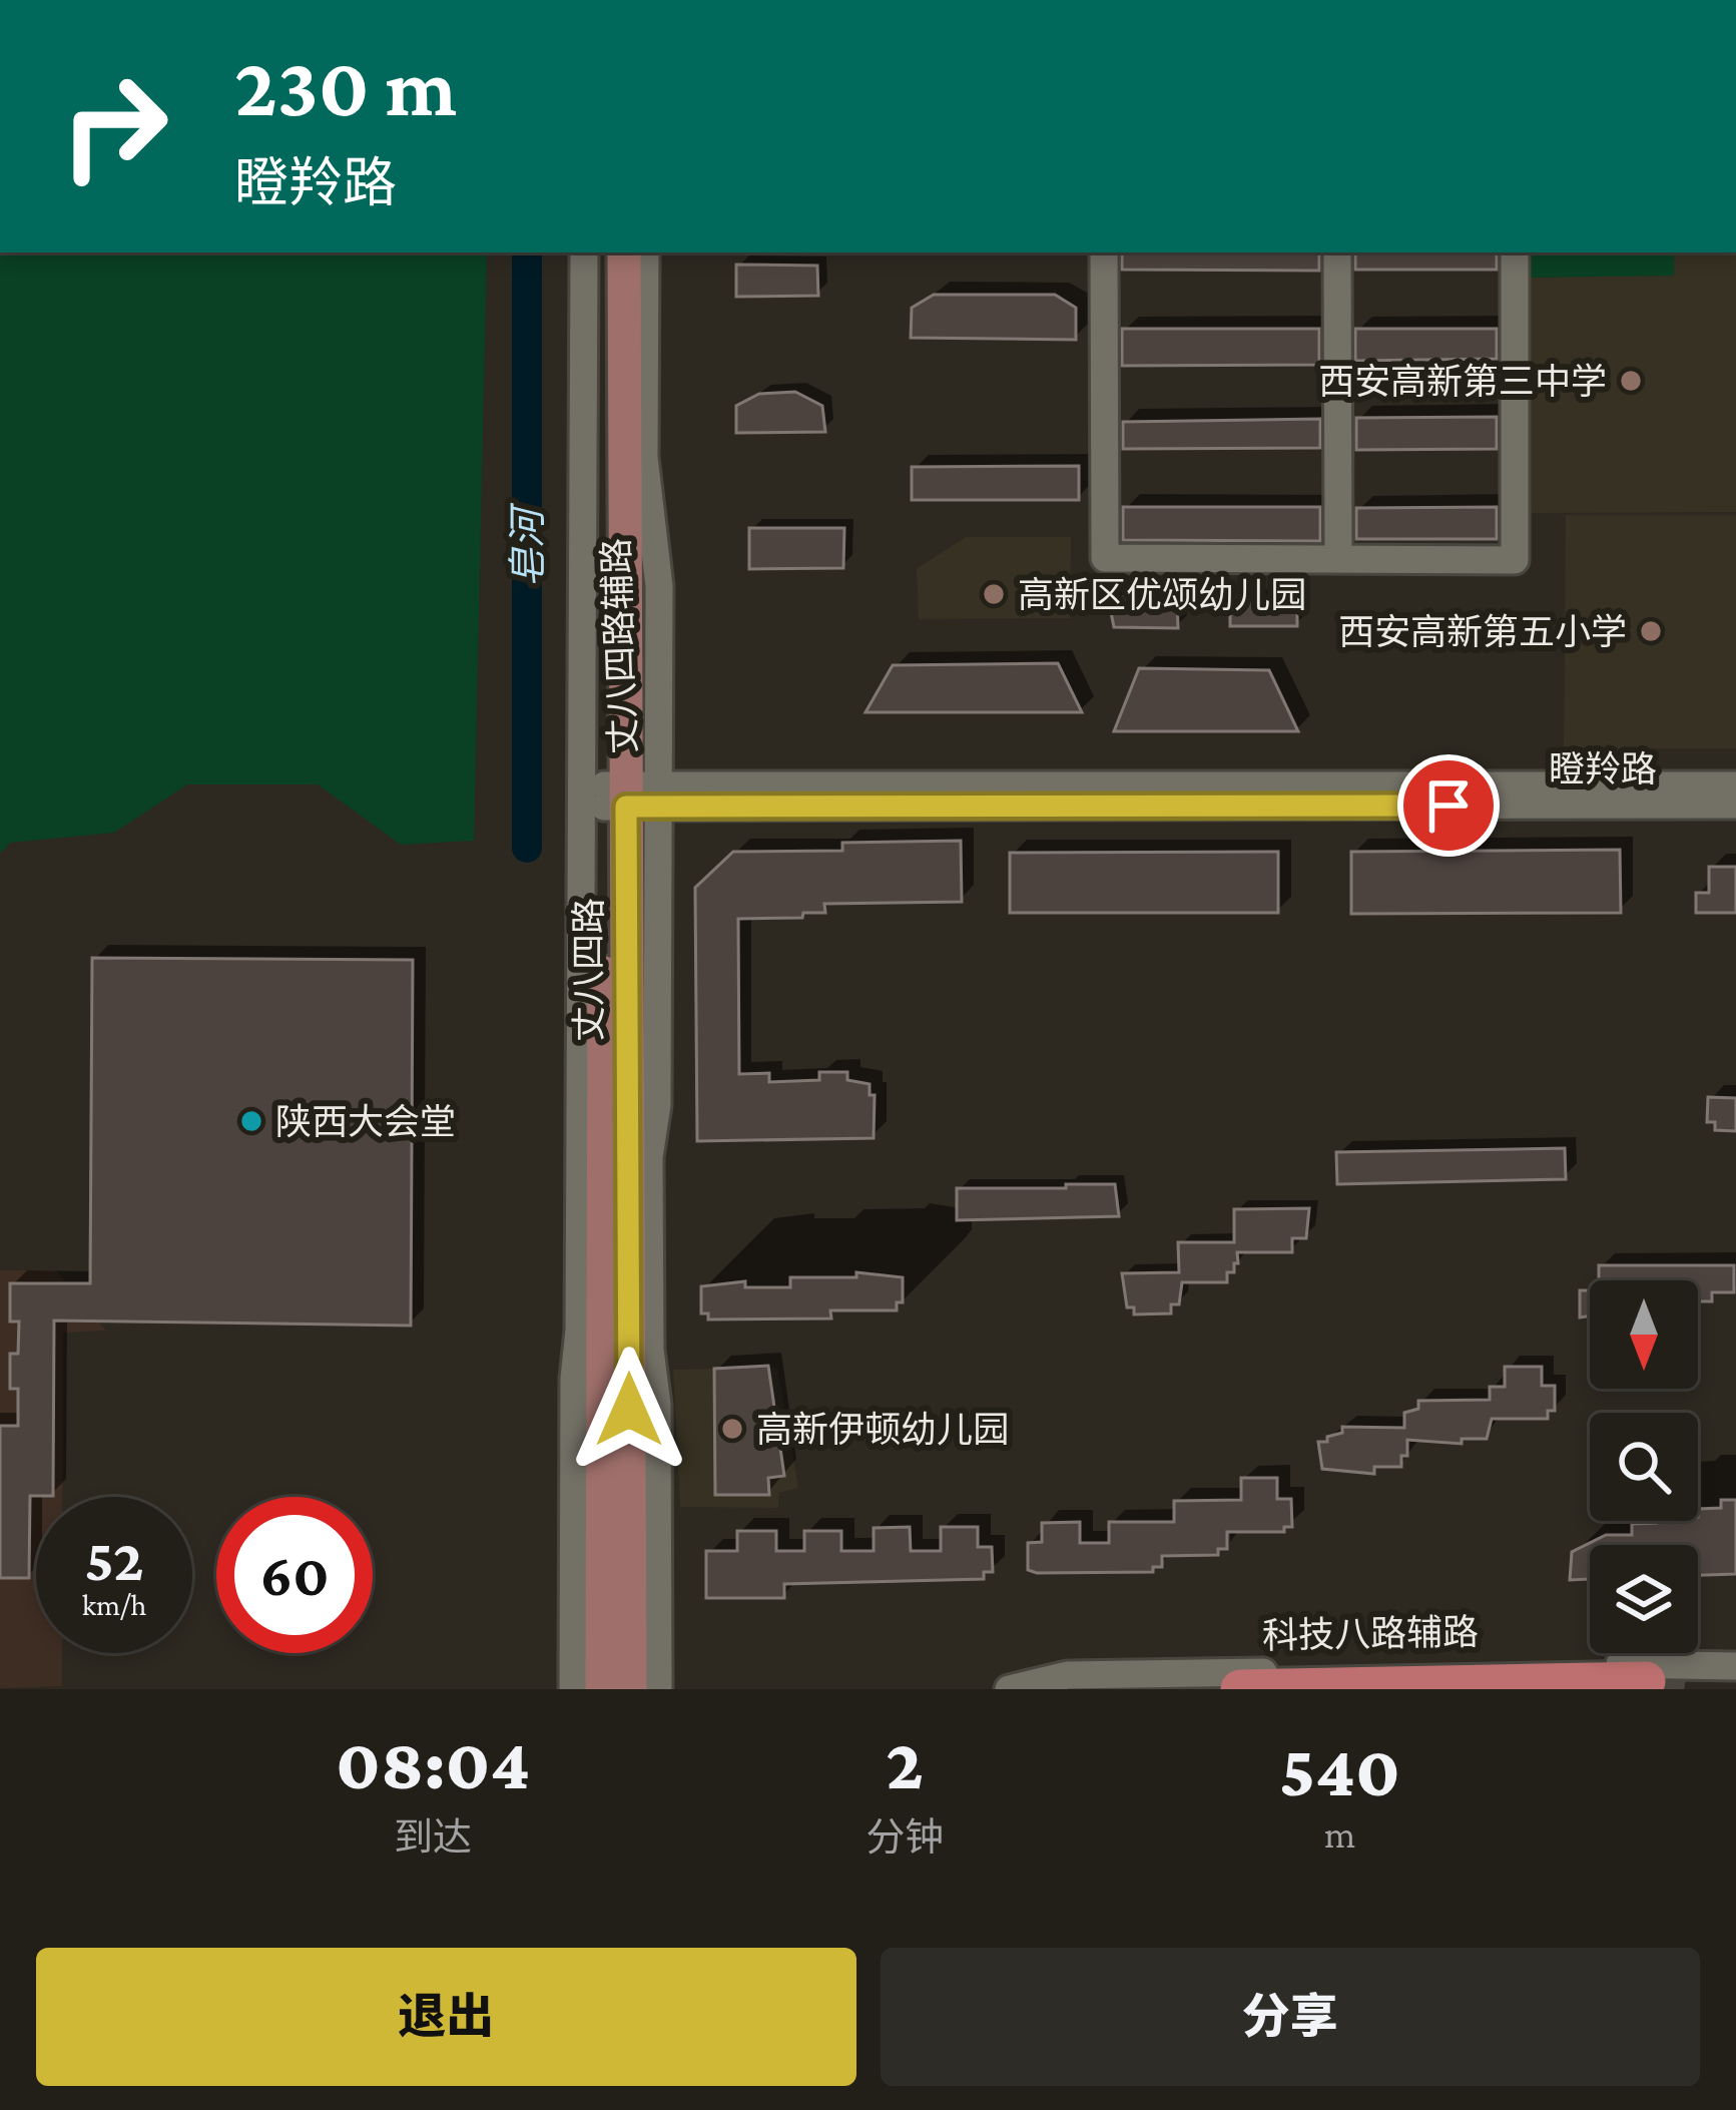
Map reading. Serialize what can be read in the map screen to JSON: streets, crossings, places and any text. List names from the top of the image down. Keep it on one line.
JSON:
{"streets":{"main road":["丈八四路"],"street":["丈八四路辅路","瞪羚路","科技八路辅路"]},"crossings":[["丈八四路辅路","瞪羚路"],["丈八四路辅路","丈八四路"],["瞪羚路","丈八四路"]],"water":["皂河"],"places":["西安高新第三中学","高新区优颂幼儿园","西安高新第五小学","陕西大会堂","高新伊顿幼儿园"],"north":"bottom","page":{"turn":["230 m","瞪羚路"],"speed":"52 km/h","limit":"60","eta":["08:04","到达","2","分钟","540","m"],"buttons":["退出","分享"]}}
